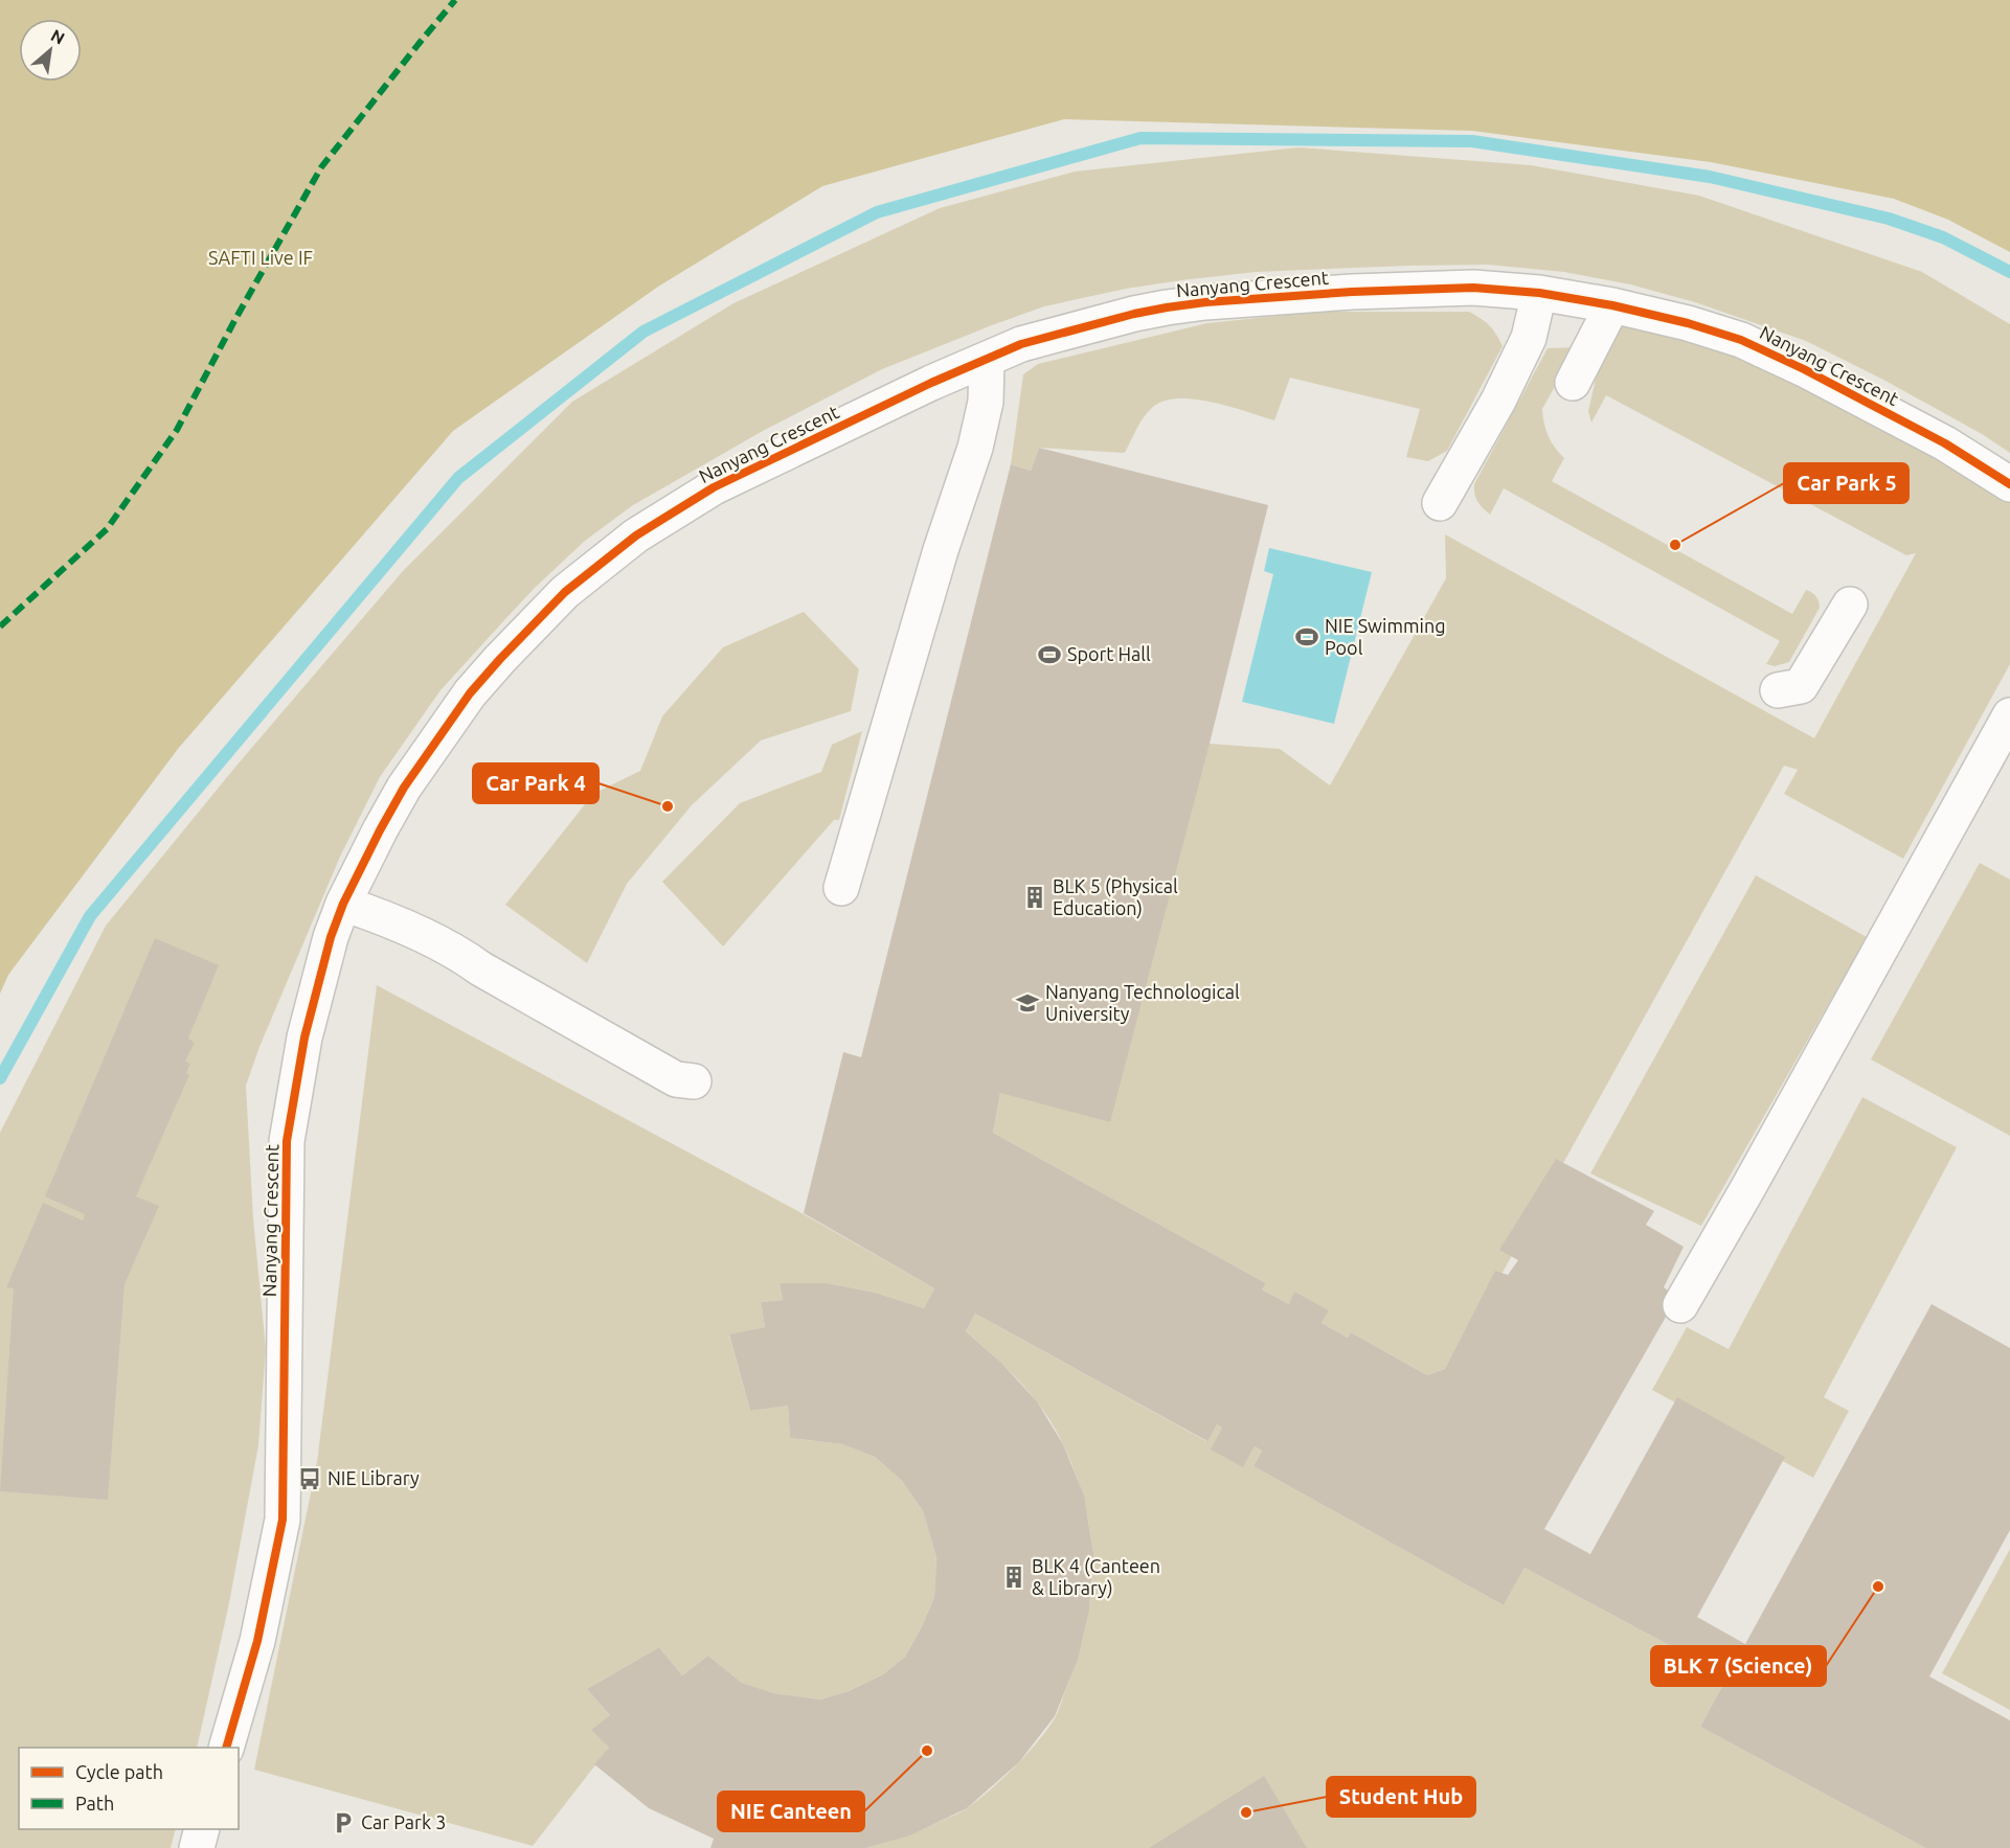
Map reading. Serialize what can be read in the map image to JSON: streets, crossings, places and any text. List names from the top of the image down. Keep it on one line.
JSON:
{"streets":{"street":["Nanyang Crescent"]},"parks":["SAFTI Live IF"],"places":{"other":["Car Park 5","Car Park 4","BLK 7 (Science)","NIE Canteen","Student Hub"],"sports":["NIE Swimming Pool","Sport Hall"],"building":["BLK 5 (Physical Education)","BLK 4 (Canteen & Library)"],"school or university":["Nanyang Technological University"],"bus stop":["NIE Library"],"parking":["Car Park 3"]},"legend":["Cycle path","Path"],"north":"top right"}
